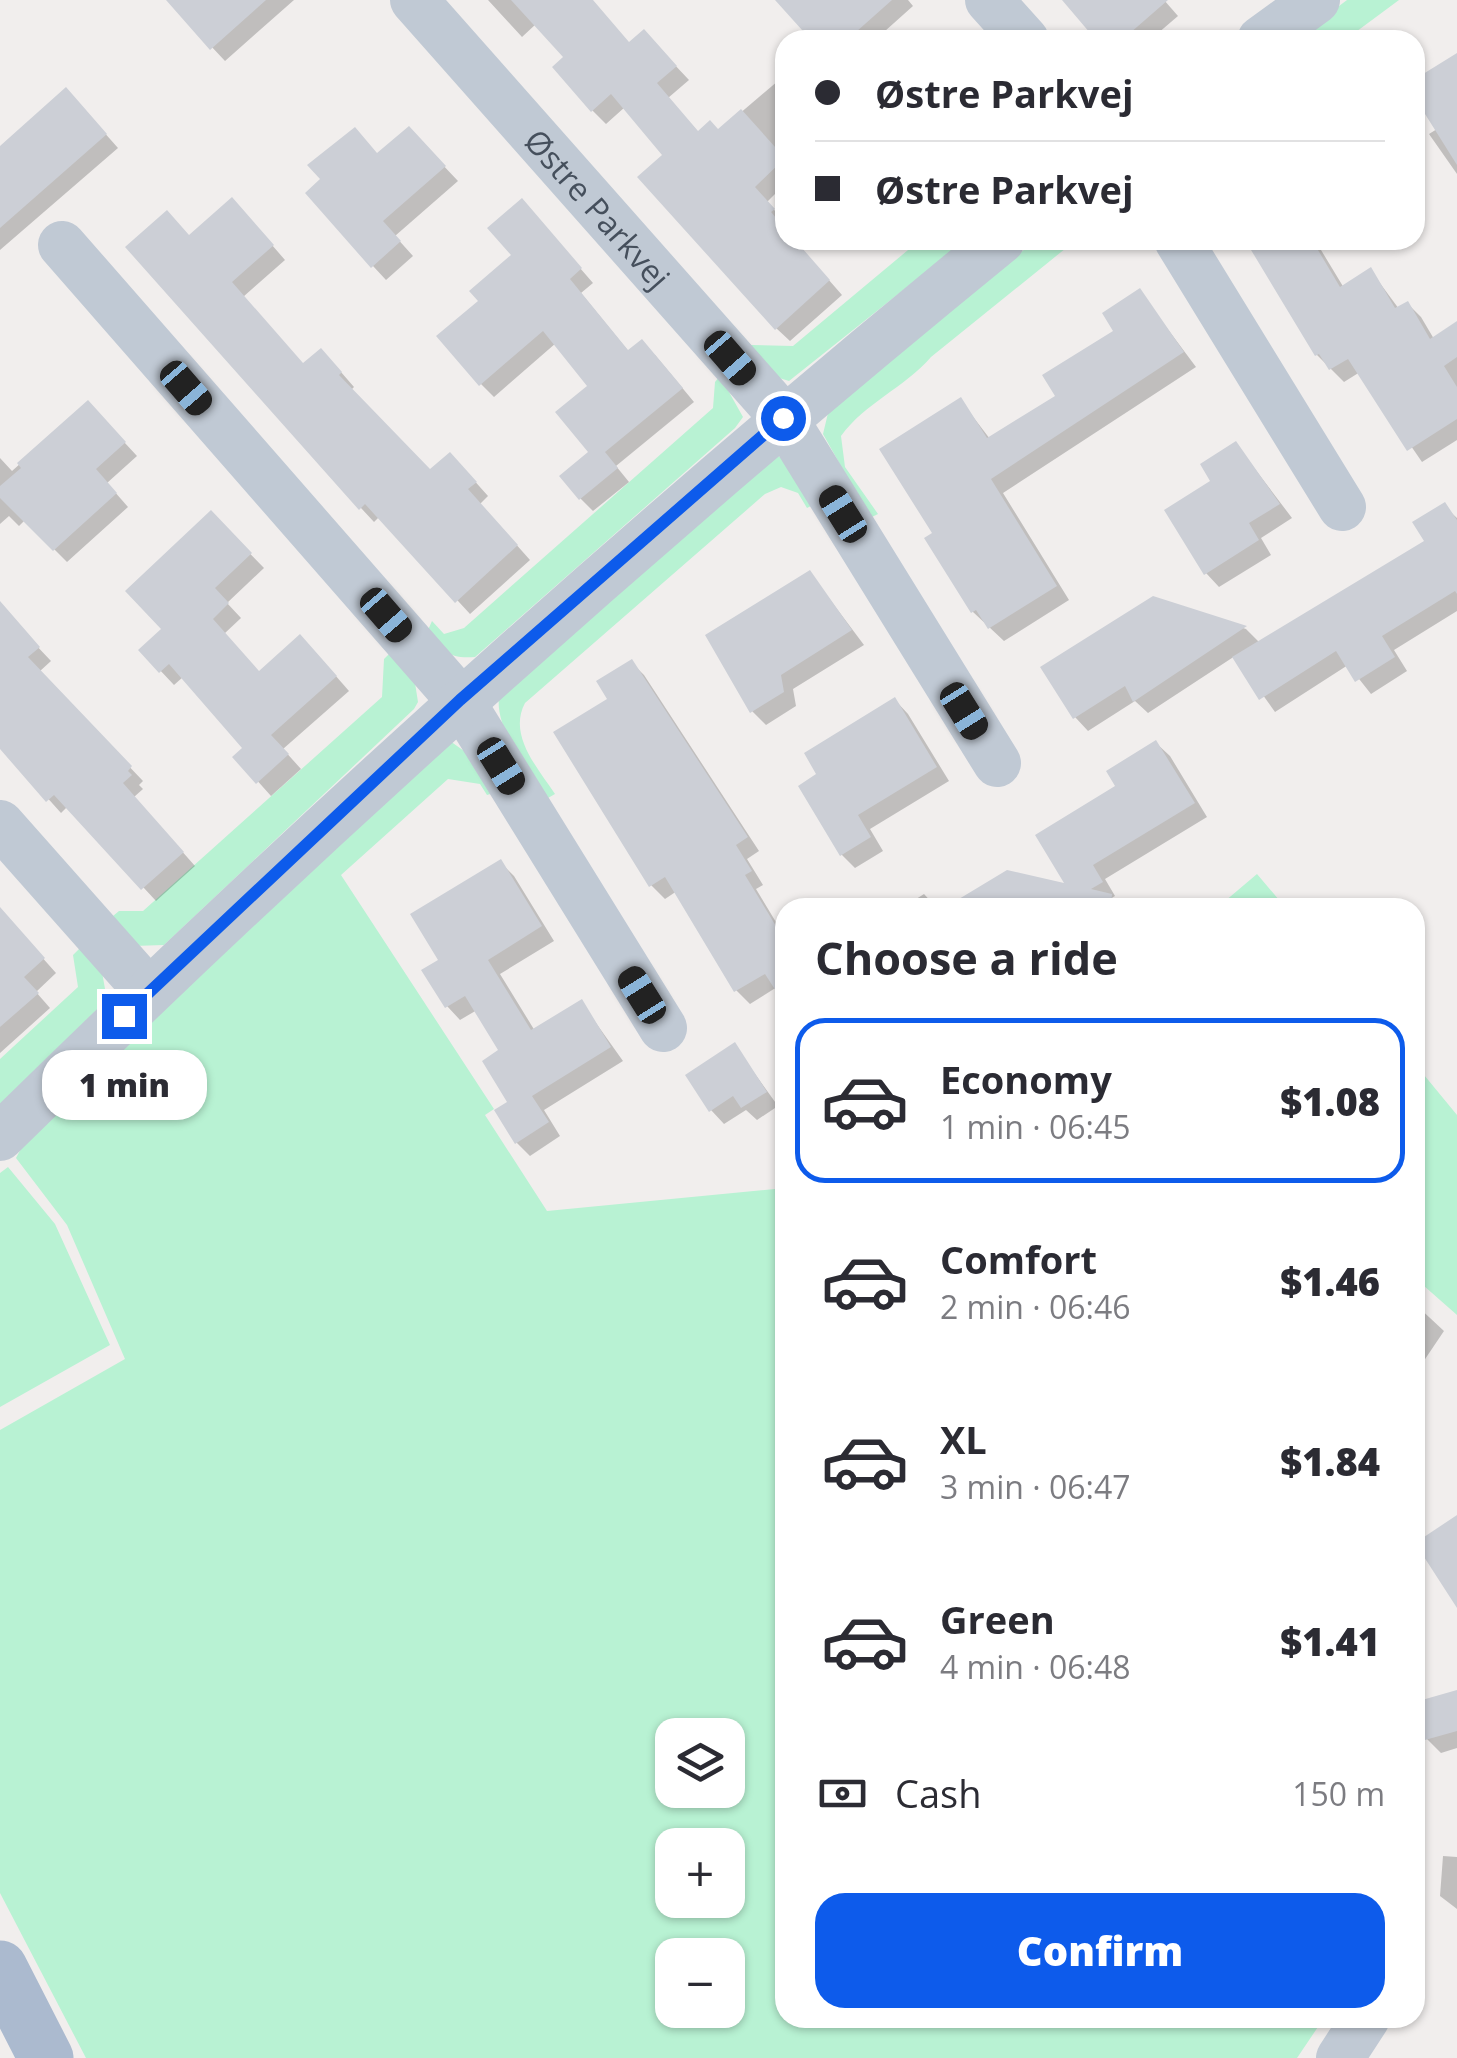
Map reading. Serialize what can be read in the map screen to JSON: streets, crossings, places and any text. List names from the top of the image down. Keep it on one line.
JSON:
{"streets":{"street":["Østre Parkvej"]},"page":{"banner":["Østre Parkvej","Østre Parkvej"],"heading":"Choose a ride","list":[{"name":"Economy","note":"1 min · 06:45","value":"$1.08"},{"name":"Comfort","note":"2 min · 06:46","value":"$1.46"},{"name":"XL","note":"3 min · 06:47","value":"$1.84"},{"name":"Green","note":"4 min · 06:48","value":"$1.41"}],"bubble":"1 min","map_buttons":["+","−"],"pay":["Cash","150 m"],"buttons":"Confirm"}}
